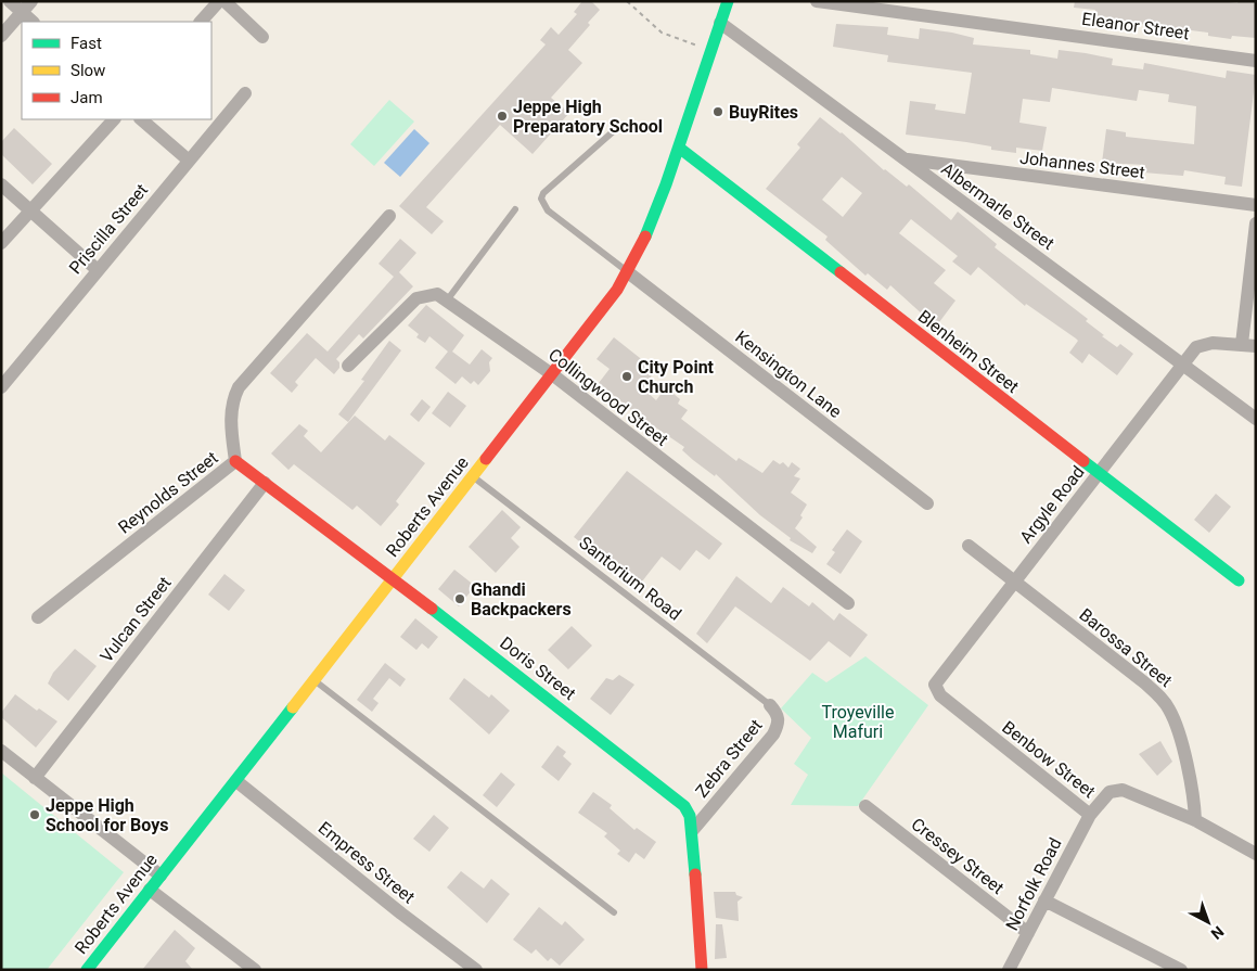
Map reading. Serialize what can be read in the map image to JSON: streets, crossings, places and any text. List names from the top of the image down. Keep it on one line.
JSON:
{"streets":{"street":["Eleanor Street","Johannes Street","Albermarle Street","Priscilla Street","Blenheim Street","Kensington Lane","Collingwood Street","Reynolds Street","Argyle Road","Roberts Avenue","Vulcan Street","Barossa Street","Doris Street","Zebra Street","Benbow Street","Cressey Street","Empress Street","Norfolk Road"],"lane":["Santorium Road"]},"crossings":[["Johannes Street","Albermarle Street"],["Albermarle Street","Argyle Road"],["Albermarle Street","Roberts Avenue"],["Blenheim Street","Argyle Road"],["Blenheim Street","Roberts Avenue"],["Kensington Lane","Roberts Avenue"],["Collingwood Street","Roberts Avenue"],["Reynolds Street","Doris Street"],["Argyle Road","Barossa Street"],["Argyle Road","Benbow Street"],["Roberts Avenue","Santorium Road"],["Roberts Avenue","Doris Street"],["Roberts Avenue","Empress Street"],["Santorium Road","Zebra Street"],["Vulcan Street","Doris Street"],["Barossa Street","Benbow Street"],["Doris Street","Zebra Street"],["Benbow Street","Norfolk Road"],["Cressey Street","Norfolk Road"]],"parks":["Troyeville Mafuri"],"places":["BuyRites","Jeppe High Preparatory School","City Point Church","Ghandi Backpackers","Jeppe High School for Boys"],"legend":["Fast","Slow","Jam"],"north":"bottom right"}
